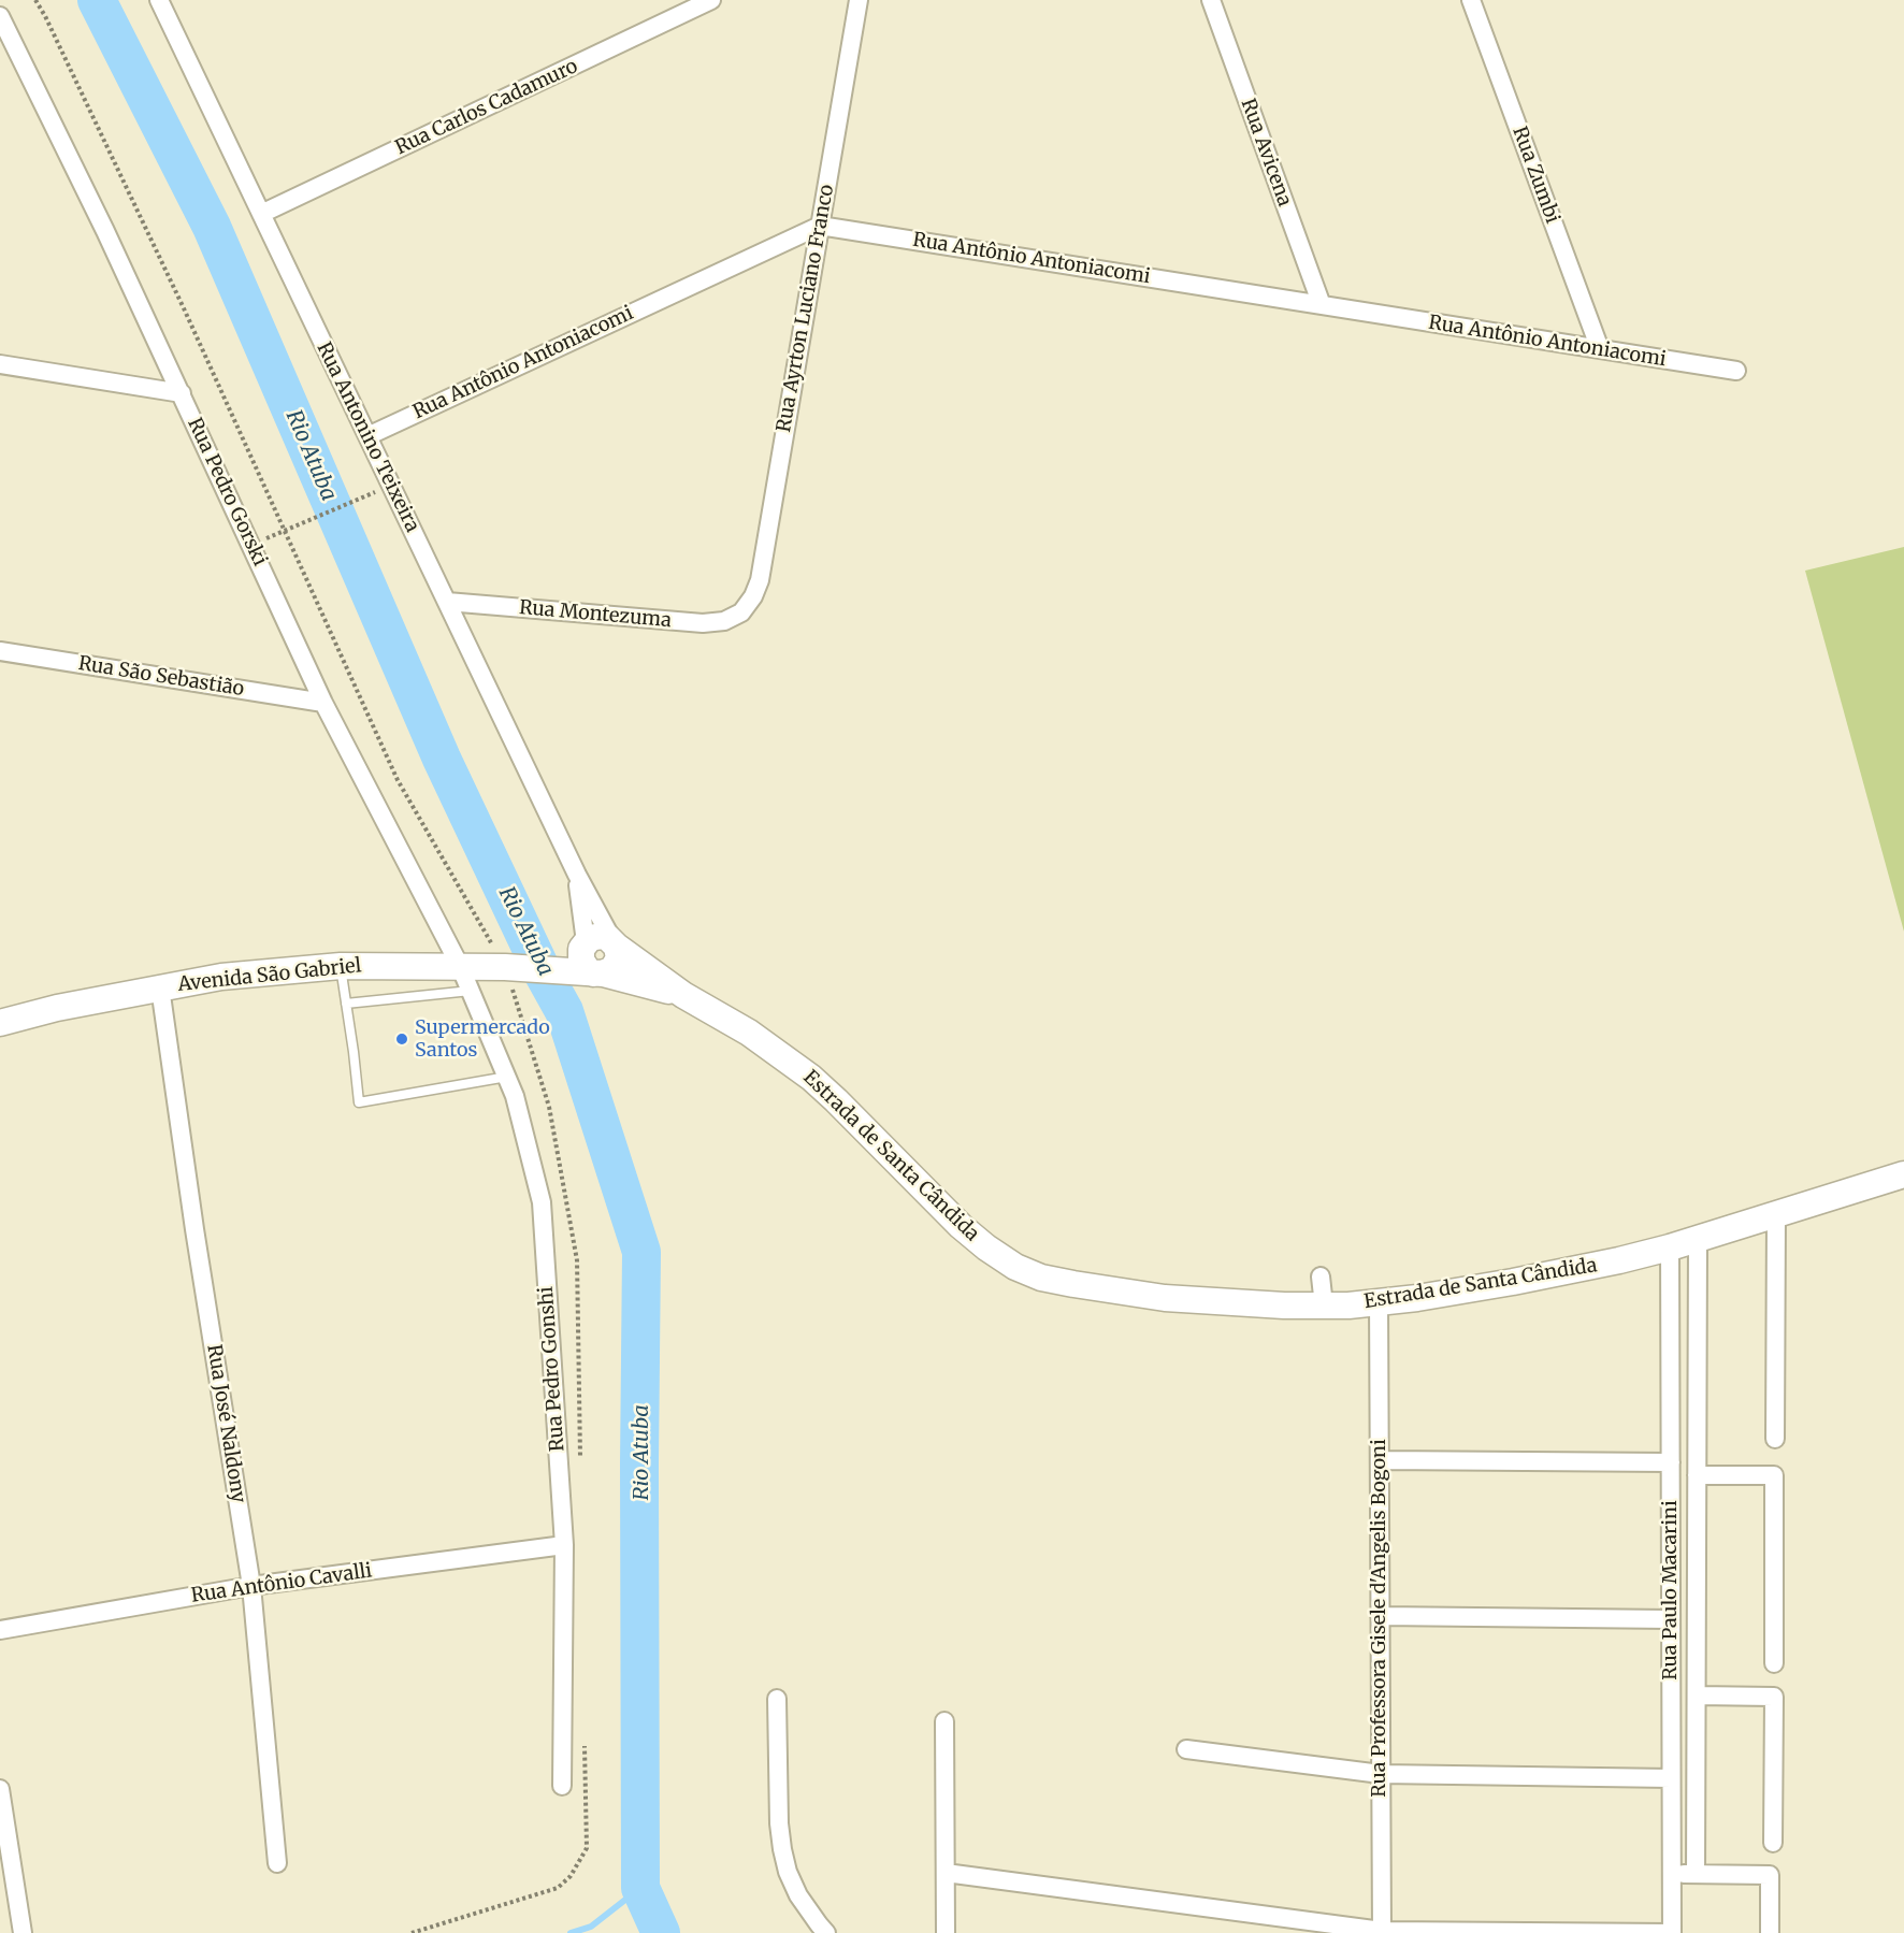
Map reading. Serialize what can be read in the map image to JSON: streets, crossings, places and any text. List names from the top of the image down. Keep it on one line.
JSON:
{"streets":{"main road":["Avenida São Gabriel","Estrada de Santa Cândida"],"street":["Rua Carlos Cadamuro","Rua Avicena","Rua Zumbi","Rua Antônio Antoniacomi","Rua Ayrton Luciano Franco","Rua Antonino Teixeira","Rua Pedro Gorski","Rua Montezuma","Rua São Sebastião","Rua Pedro Gonshi","Rua José Naldony","Rua Antônio Cavalli","Rua Paulo Macarini","Rua Professora Gisele d'Angelis Bogoni"]},"crossings":[["Rua Carlos Cadamuro","Rua Antonino Teixeira"],["Rua Avicena","Rua Antônio Antoniacomi"],["Rua Zumbi","Rua Antônio Antoniacomi"],["Rua Antônio Antoniacomi","Rua Ayrton Luciano Franco"],["Rua Antônio Antoniacomi","Rua Antonino Teixeira"],["Rua Ayrton Luciano Franco","Rua Montezuma"],["Rua Antonino Teixeira","Rua Montezuma"],["Rua Antonino Teixeira","Estrada de Santa Cândida"],["Rua Pedro Gorski","Rua São Sebastião"],["Rua Pedro Gorski","Avenida São Gabriel"],["Rua Pedro Gorski","Rua Pedro Gonshi"],["Avenida São Gabriel","Estrada de Santa Cândida"],["Avenida São Gabriel","Rua Pedro Gonshi"],["Avenida São Gabriel","Rua José Naldony"],["Estrada de Santa Cândida","Rua Paulo Macarini"],["Estrada de Santa Cândida","Rua Professora Gisele d'Angelis Bogoni"],["Rua Pedro Gonshi","Rua Antônio Cavalli"],["Rua José Naldony","Rua Antônio Cavalli"]],"water":["Rio Atuba"],"places":["Supermercado Santos"]}
